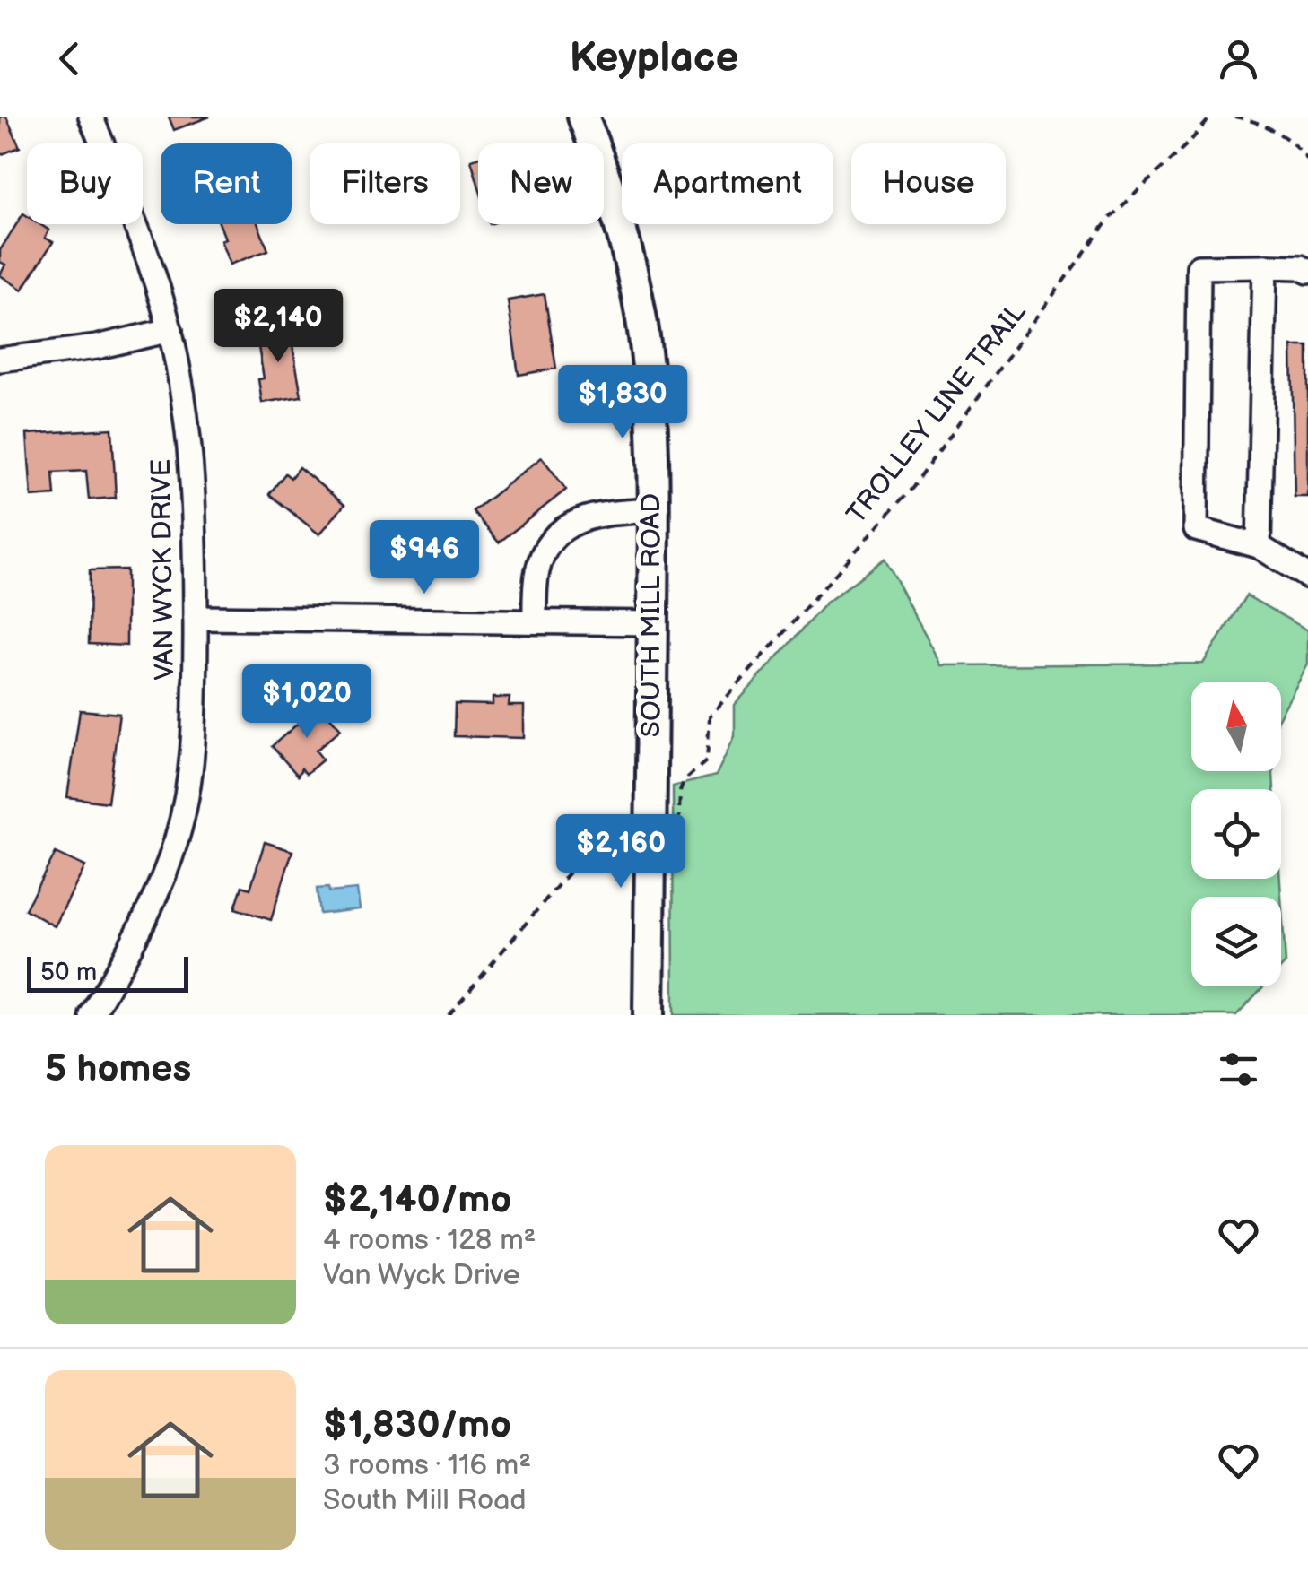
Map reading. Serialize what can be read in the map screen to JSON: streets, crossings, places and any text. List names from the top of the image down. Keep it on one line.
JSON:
{"streets":{"main road":["SOUTH MILL ROAD"],"street":["VAN WYCK DRIVE"],"path":["TROLLEY LINE TRAIL"]},"scale_bar":"50 m","north":"top","page":{"header":"Keyplace","chip":["Buy","Rent","Filters","New","Apartment","House"],"price":["$2,140","$1,830","$946","$1,020","$2,160"],"scale":"50 m","heading":"5 homes","list":[{"name":"$2,140/mo","note":"4 rooms · 128 m² · Van Wyck Drive"},{"name":"$1,830/mo","note":"3 rooms · 116 m² · South Mill Road"}]}}
